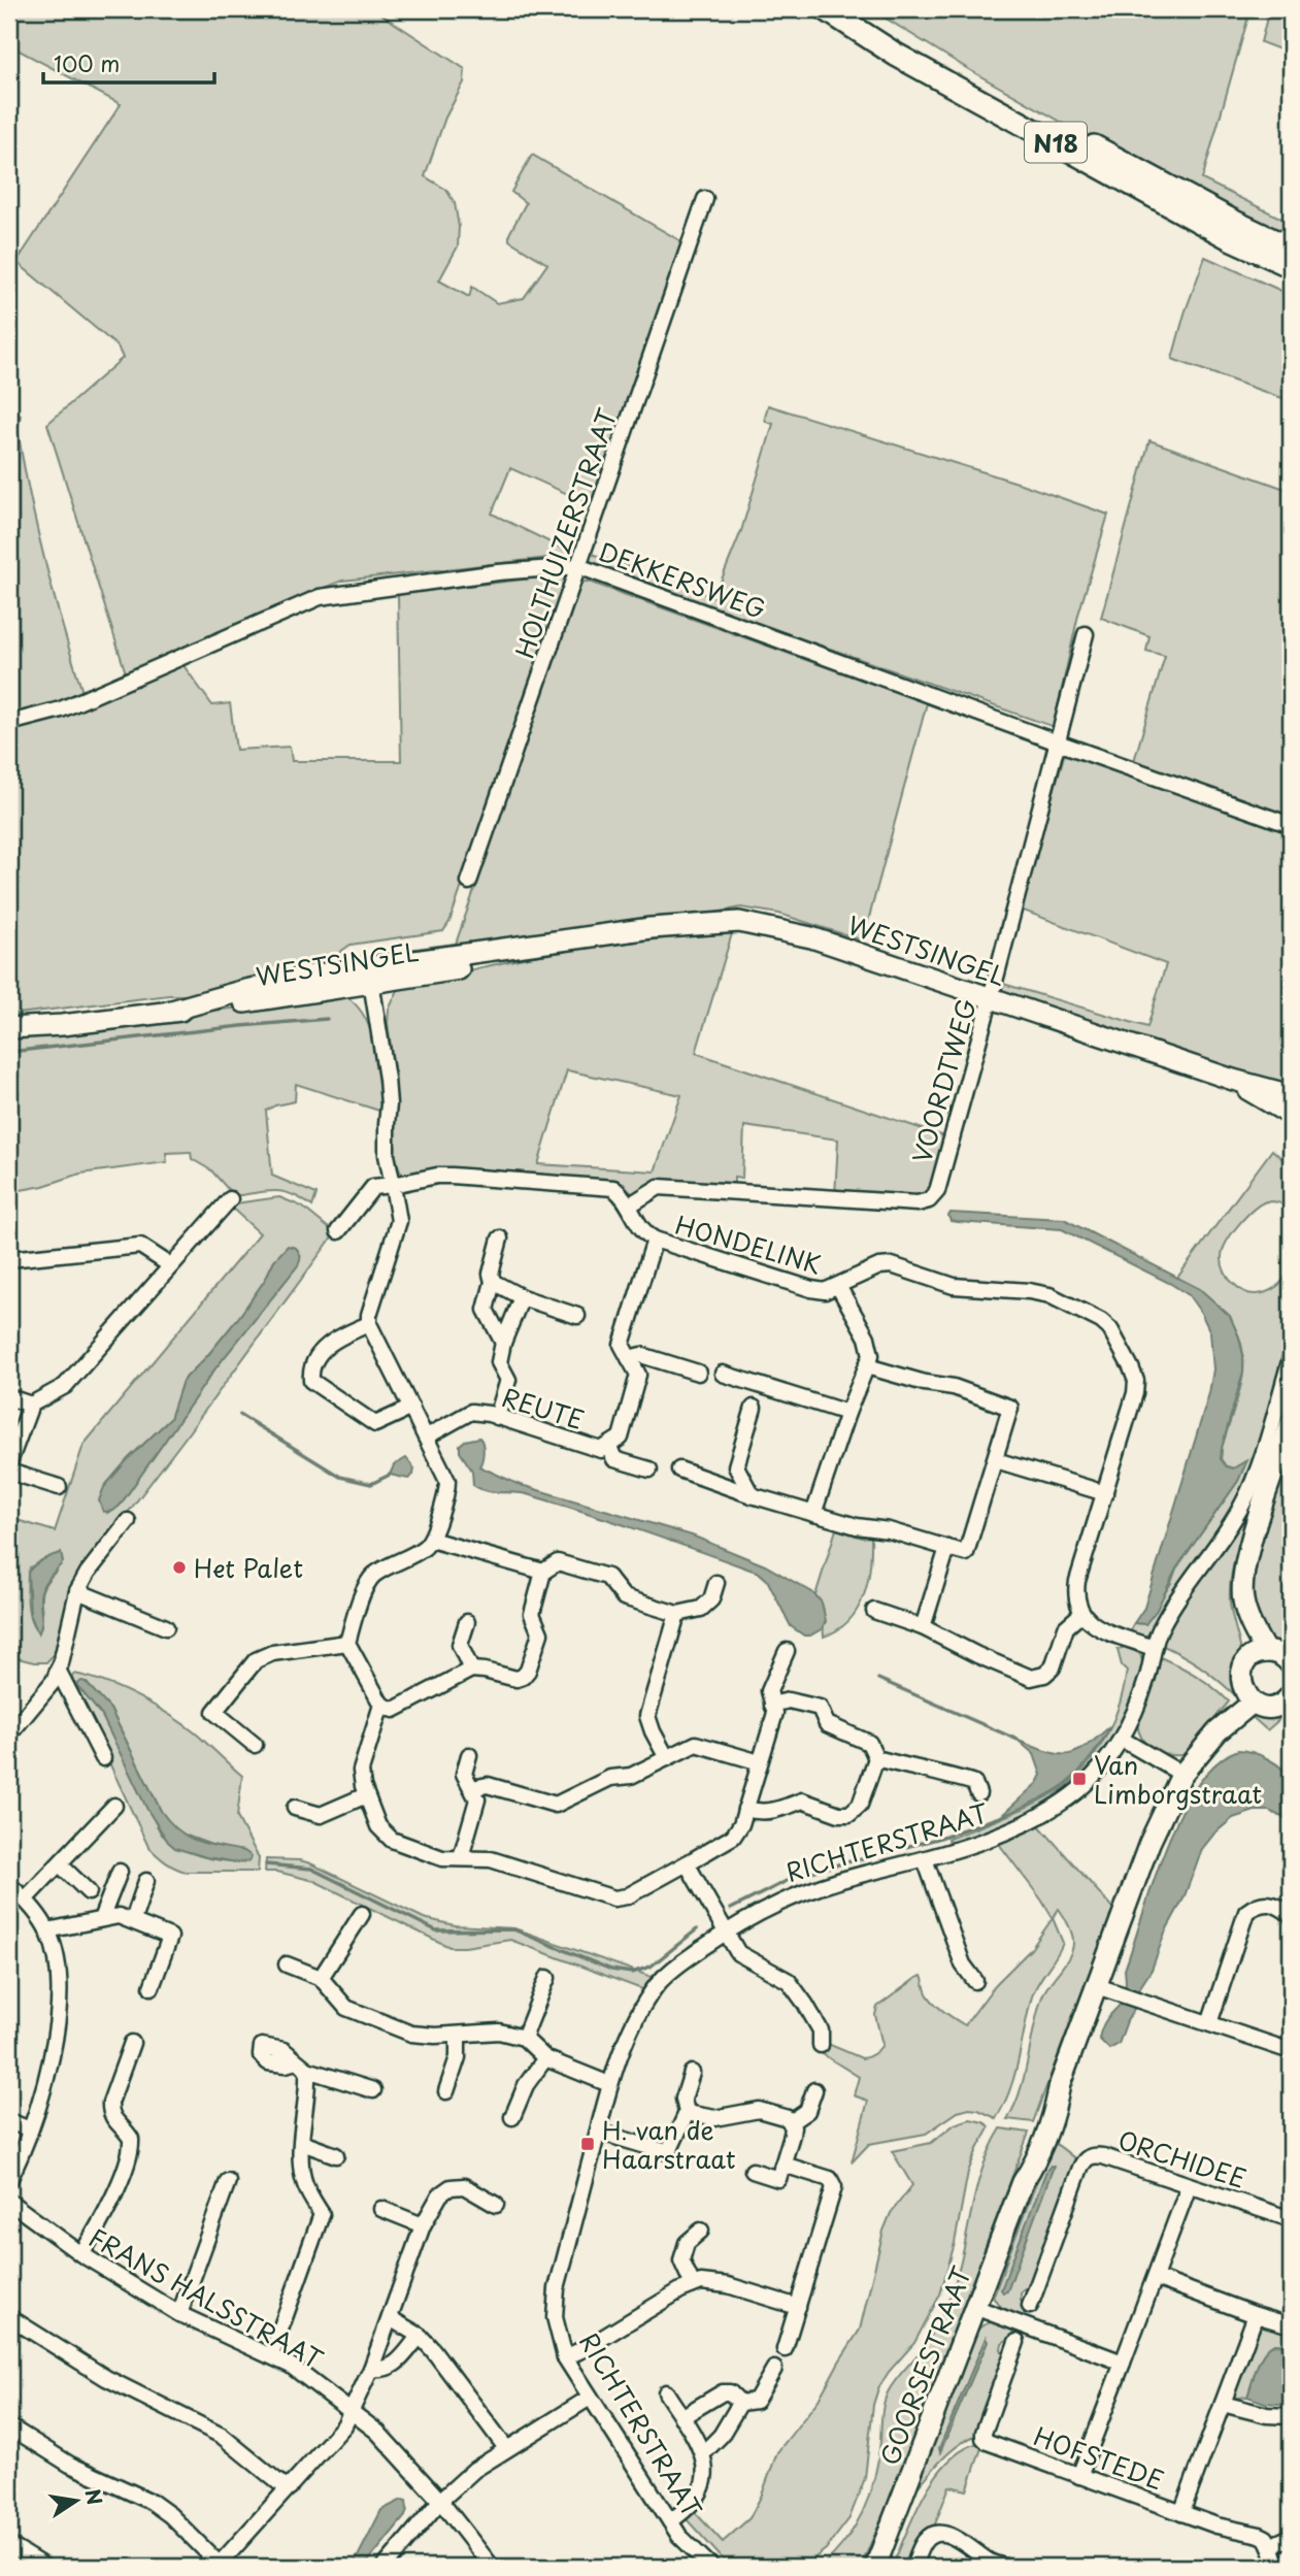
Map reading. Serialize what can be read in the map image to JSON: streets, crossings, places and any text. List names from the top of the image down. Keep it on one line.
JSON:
{"streets":{"highway":["N18"],"main road":["WESTSINGEL","GOORSESTRAAT"],"street":["HOLTHUIZERSTRAAT","DEKKERSWEG","VOORDTWEG","HONDELINK","REUTE","RICHTERSTRAAT","ORCHIDEE","FRANS HALSSTRAAT","HOFSTEDE"]},"crossings":[["HOLTHUIZERSTRAAT","DEKKERSWEG"],["DEKKERSWEG","VOORDTWEG"],["WESTSINGEL","VOORDTWEG"],["VOORDTWEG","HONDELINK"],["HONDELINK","REUTE"]],"places":{"other":["Het Palet"],"transit":["Van Limborgstraat","H. van de Haarstraat"]},"scale_bar":"100 m","north":"right"}
